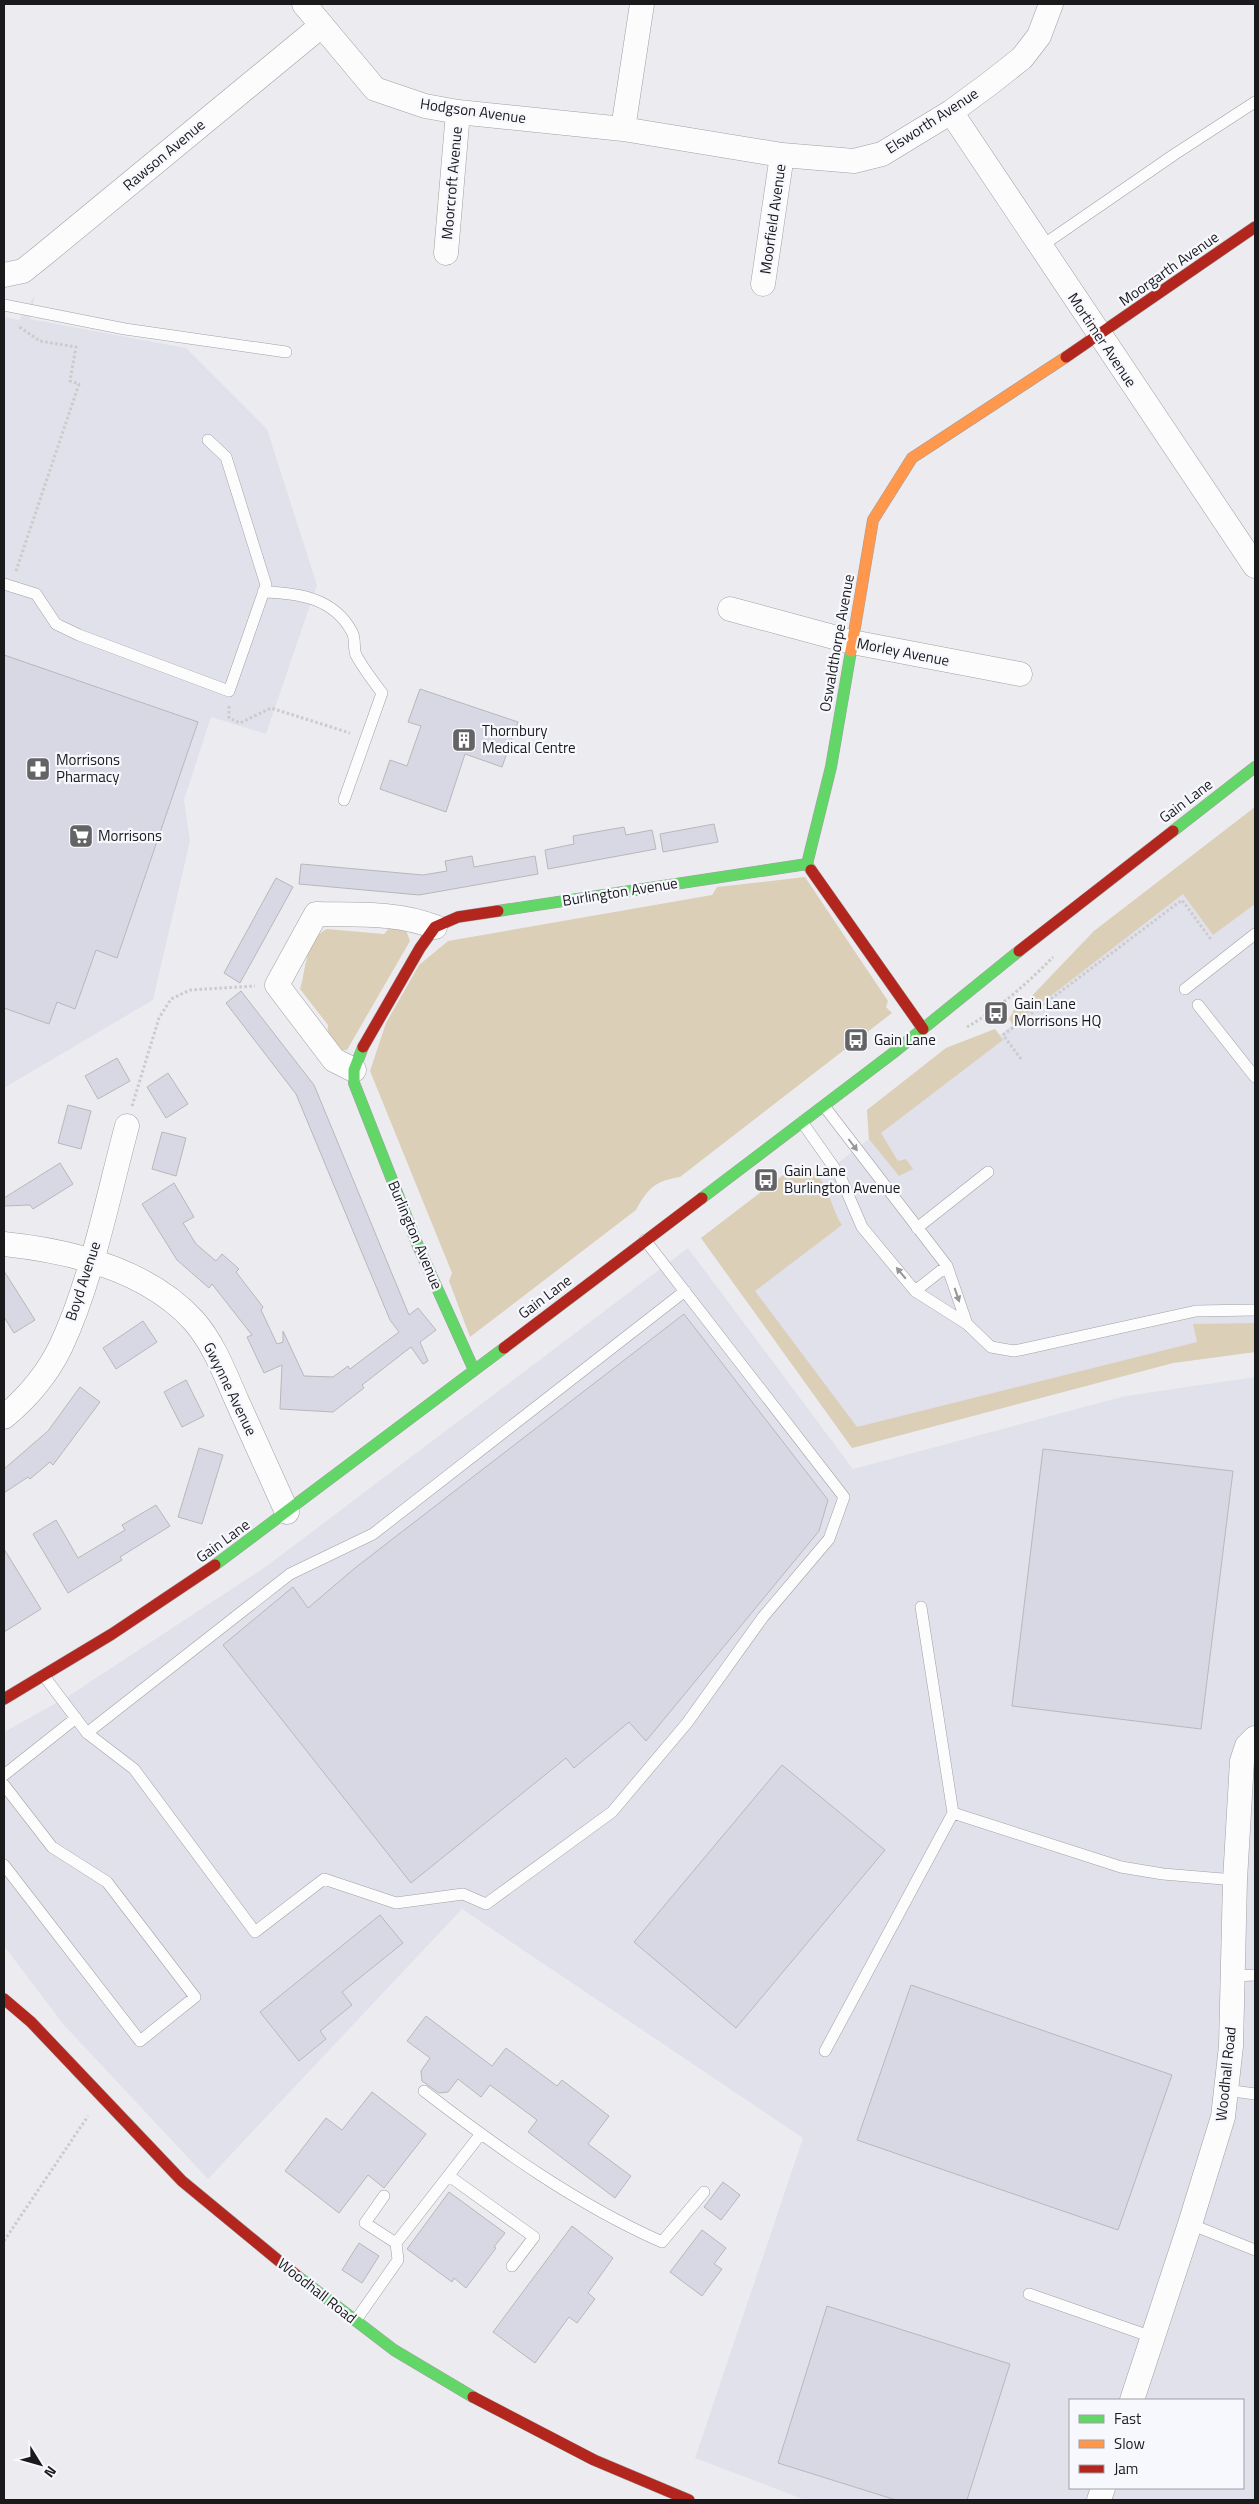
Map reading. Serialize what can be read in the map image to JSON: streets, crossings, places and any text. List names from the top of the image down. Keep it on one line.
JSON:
{"streets":{"street":["Hodgson Avenue","Elsworth Avenue","Rawson Avenue","Moorcroft Avenue","Moorfield Avenue","Moorgarth Avenue","Mortimer Avenue","Oswaldthorpe Avenue","Morley Avenue","Gain Lane","Burlington Avenue","Boyd Avenue","Gwynne Avenue","Woodhall Road"]},"crossings":[["Hodgson Avenue","Elsworth Avenue"],["Hodgson Avenue","Rawson Avenue"],["Hodgson Avenue","Moorcroft Avenue"],["Elsworth Avenue","Moorfield Avenue"],["Elsworth Avenue","Mortimer Avenue"],["Moorgarth Avenue","Mortimer Avenue"],["Moorgarth Avenue","Oswaldthorpe Avenue"],["Mortimer Avenue","Oswaldthorpe Avenue"],["Oswaldthorpe Avenue","Morley Avenue"],["Oswaldthorpe Avenue","Burlington Avenue"],["Gain Lane","Burlington Avenue"],["Gain Lane","Gwynne Avenue"],["Boyd Avenue","Gwynne Avenue"]],"places":{"building":["Thornbury Medical Centre"],"pharmacy":["Morrisons Pharmacy"],"supermarket":["Morrisons"],"bus stop":["Gain Lane Morrisons HQ","Gain Lane","Gain Lane Burlington Avenue"]},"legend":["Fast","Slow","Jam"],"north":"bottom right"}
